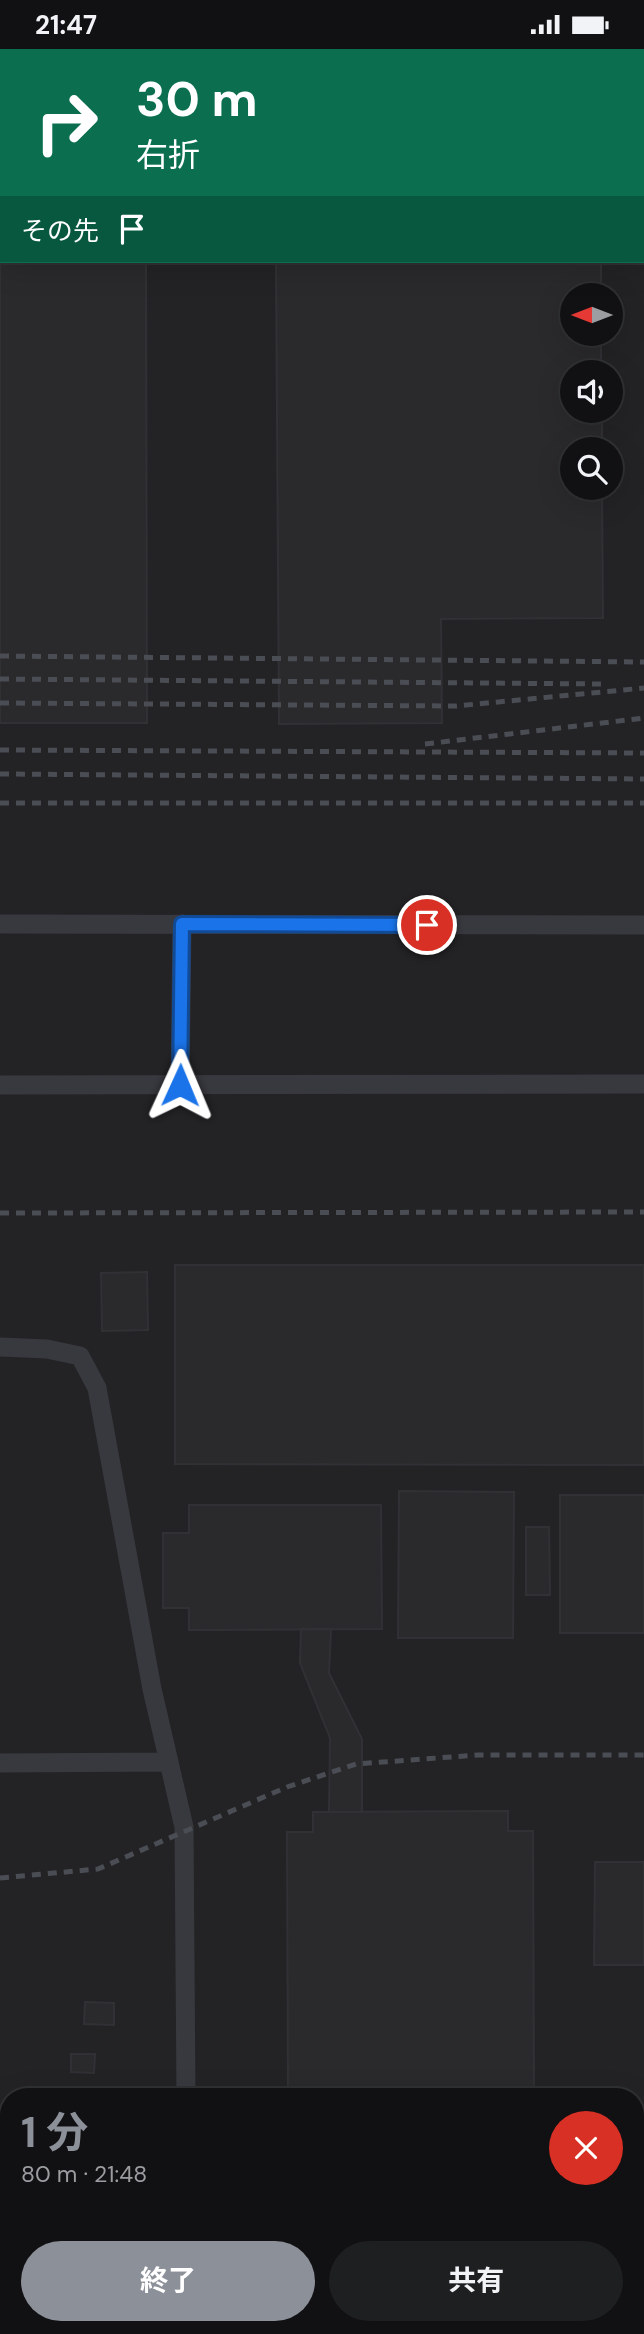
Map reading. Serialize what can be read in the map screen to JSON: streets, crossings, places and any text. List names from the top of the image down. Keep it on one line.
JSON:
{"north":"left","page":{"status":"21:47","turn":["30 m","右折"],"then":"その先","heading":["1 分","80 m · 21:48"],"buttons":["終了","共有"]}}
